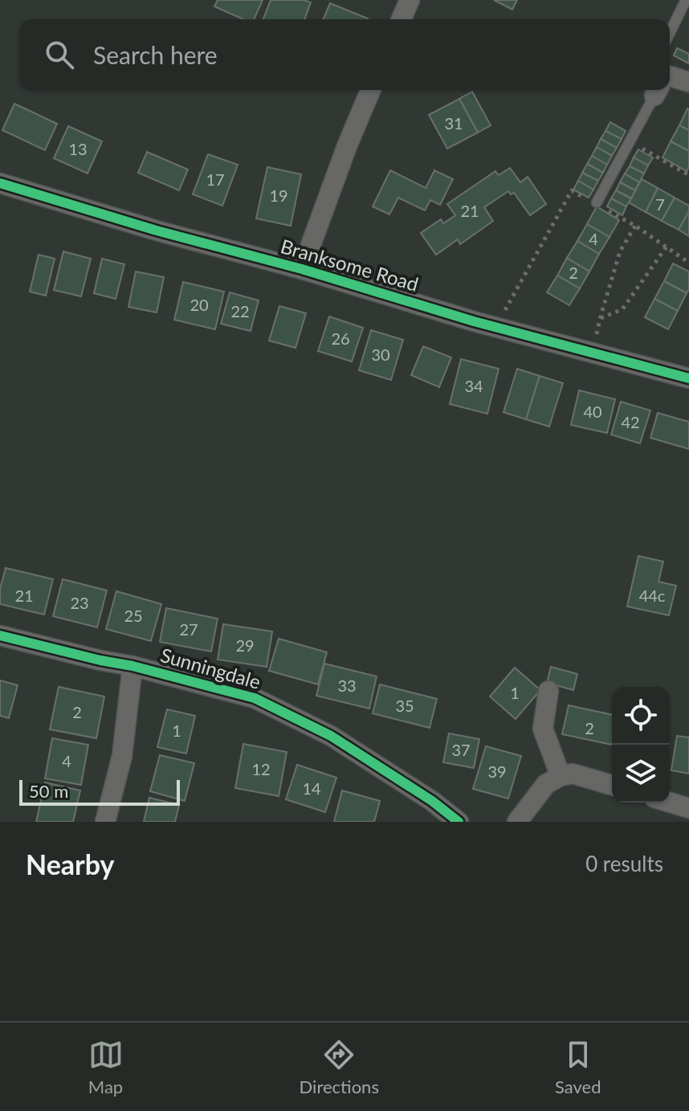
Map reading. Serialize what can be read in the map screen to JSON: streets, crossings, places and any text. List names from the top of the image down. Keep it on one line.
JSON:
{"streets":{"street":["Branksome Road","Sunningdale"]},"house_numbers":["31","13","17","19","7","21","4","2","20","22","26","30","34","40","42","21","44c","23","25","27","29","33","1","35","2","2","1","37","4","12","39","14"],"scale_bar":"50 m","page":{"search":"Search here","scale":"50 m","heading":["Nearby","0 results"],"nav":["Map","Directions","Saved"]}}
